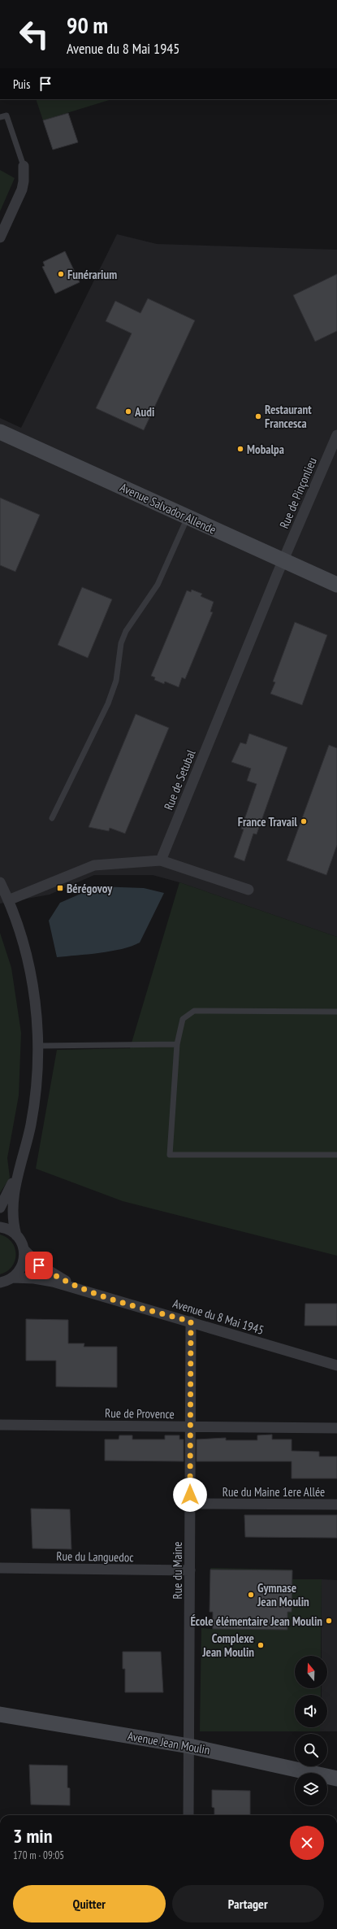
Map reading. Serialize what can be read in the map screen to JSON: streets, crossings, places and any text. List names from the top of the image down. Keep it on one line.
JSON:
{"streets":{"street":["Rue de Pinçonlieu","Avenue Salvador Allende","Rue de Setubal","Avenue du 8 Mai 1945","Rue de Provence","Rue du Maine 1ere Allée","Rue du Languedoc","Rue du Maine","Avenue Jean Moulin"]},"crossings":[["Rue de Pinçonlieu","Avenue Salvador Allende"],["Rue de Pinçonlieu","Rue de Setubal"],["Avenue Salvador Allende","Rue de Setubal"],["Avenue du 8 Mai 1945","Rue du Maine"],["Rue de Provence","Rue du Maine"],["Rue du Maine 1ere Allée","Rue du Maine"],["Rue du Languedoc","Rue du Maine"],["Rue du Maine","Avenue Jean Moulin"]],"places":{"other":["Funérarium","Audi","Restaurant Francesca","Mobalpa","France Travail","Gymnase Jean Moulin","École élémentaire Jean Moulin","Complexe Jean Moulin"],"transit":["Bérégovoy"]},"north":"top","page":{"turn":["90 m","Avenue du 8 Mai 1945"],"then":"Puis","heading":["3 min","170 m · 09:05"],"buttons":["Quitter","Partager"]}}
